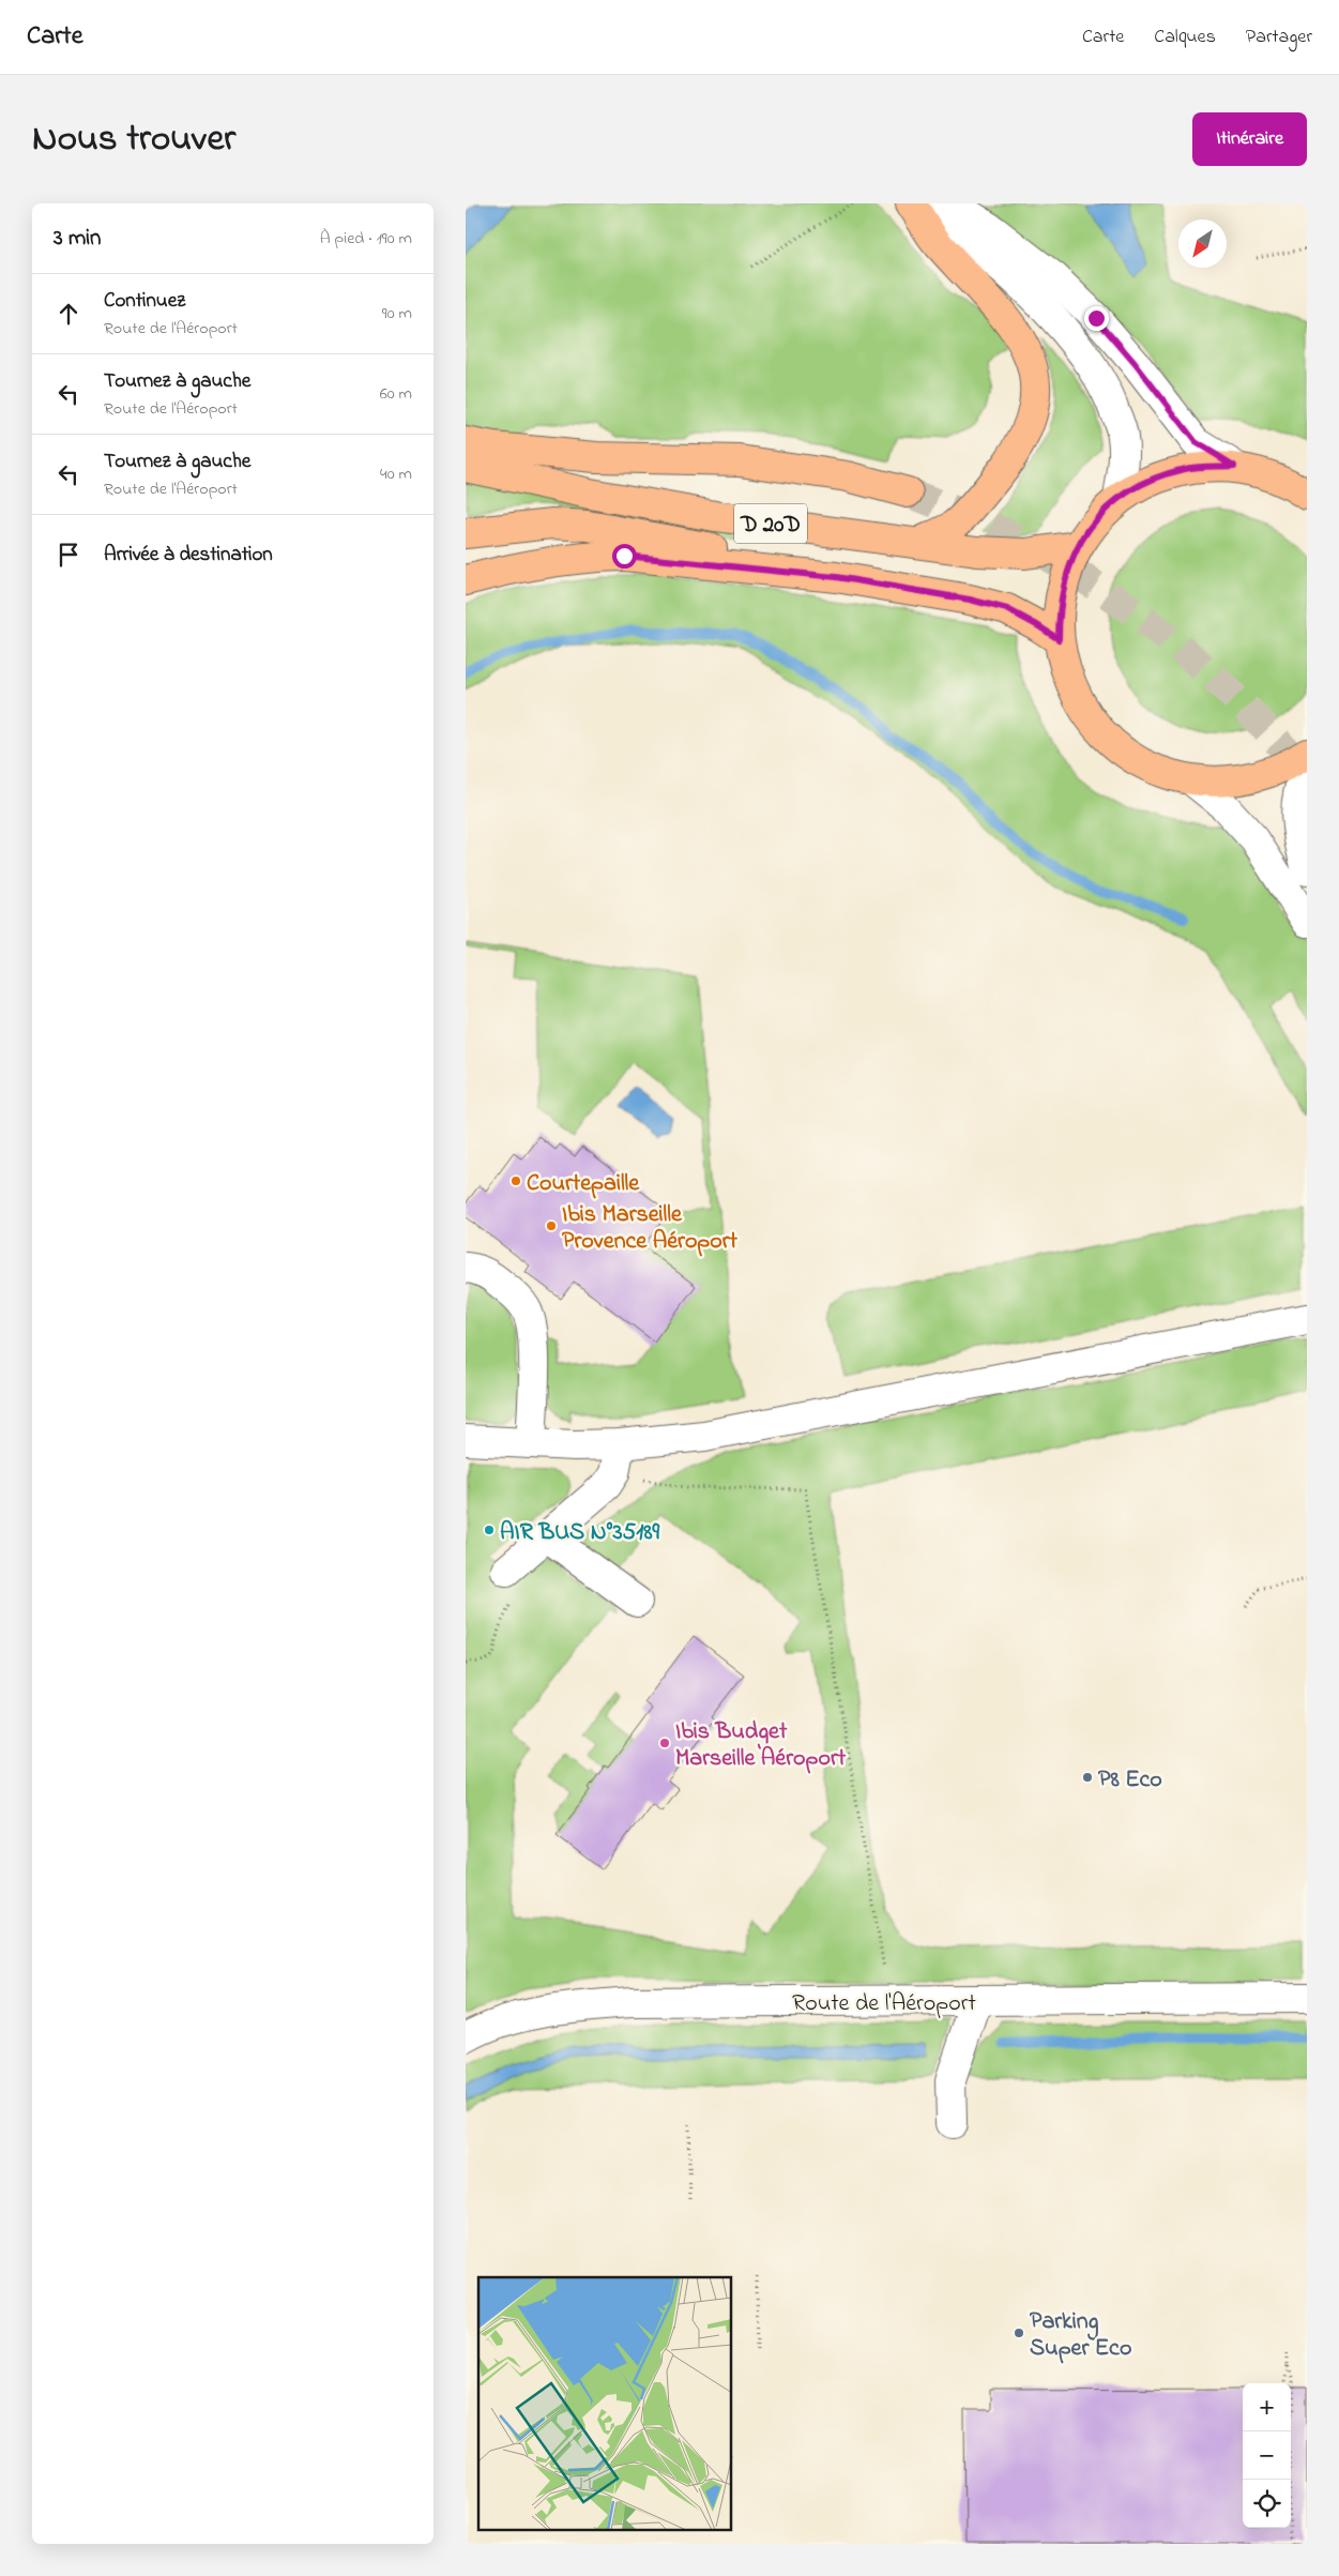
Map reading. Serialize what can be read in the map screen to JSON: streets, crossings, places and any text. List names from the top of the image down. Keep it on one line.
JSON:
{"streets":{"main road":["D 20D"],"street":["Route de l'Aéroport"]},"places":["Courtepaille","Ibis Marseille Provence Aéroport","AIR BUS N°35189","Ibis Budget Marseille Aéroport","P8 Eco","Parking Super Eco"],"north":"bottom left","page":{"header":"Carte","nav":["Carte","Calques","Partager"],"title":"Nous trouver","buttons":"Itinéraire","heading":["3 min","À pied · 190 m"],"list":[["Continuez","Route de l'Aéroport","90 m"],["Tournez à gauche","Route de l'Aéroport","60 m"],["Tournez à gauche","Route de l'Aéroport","40 m"],"Arrivée à destination"],"map_buttons":["+","−"]}}
